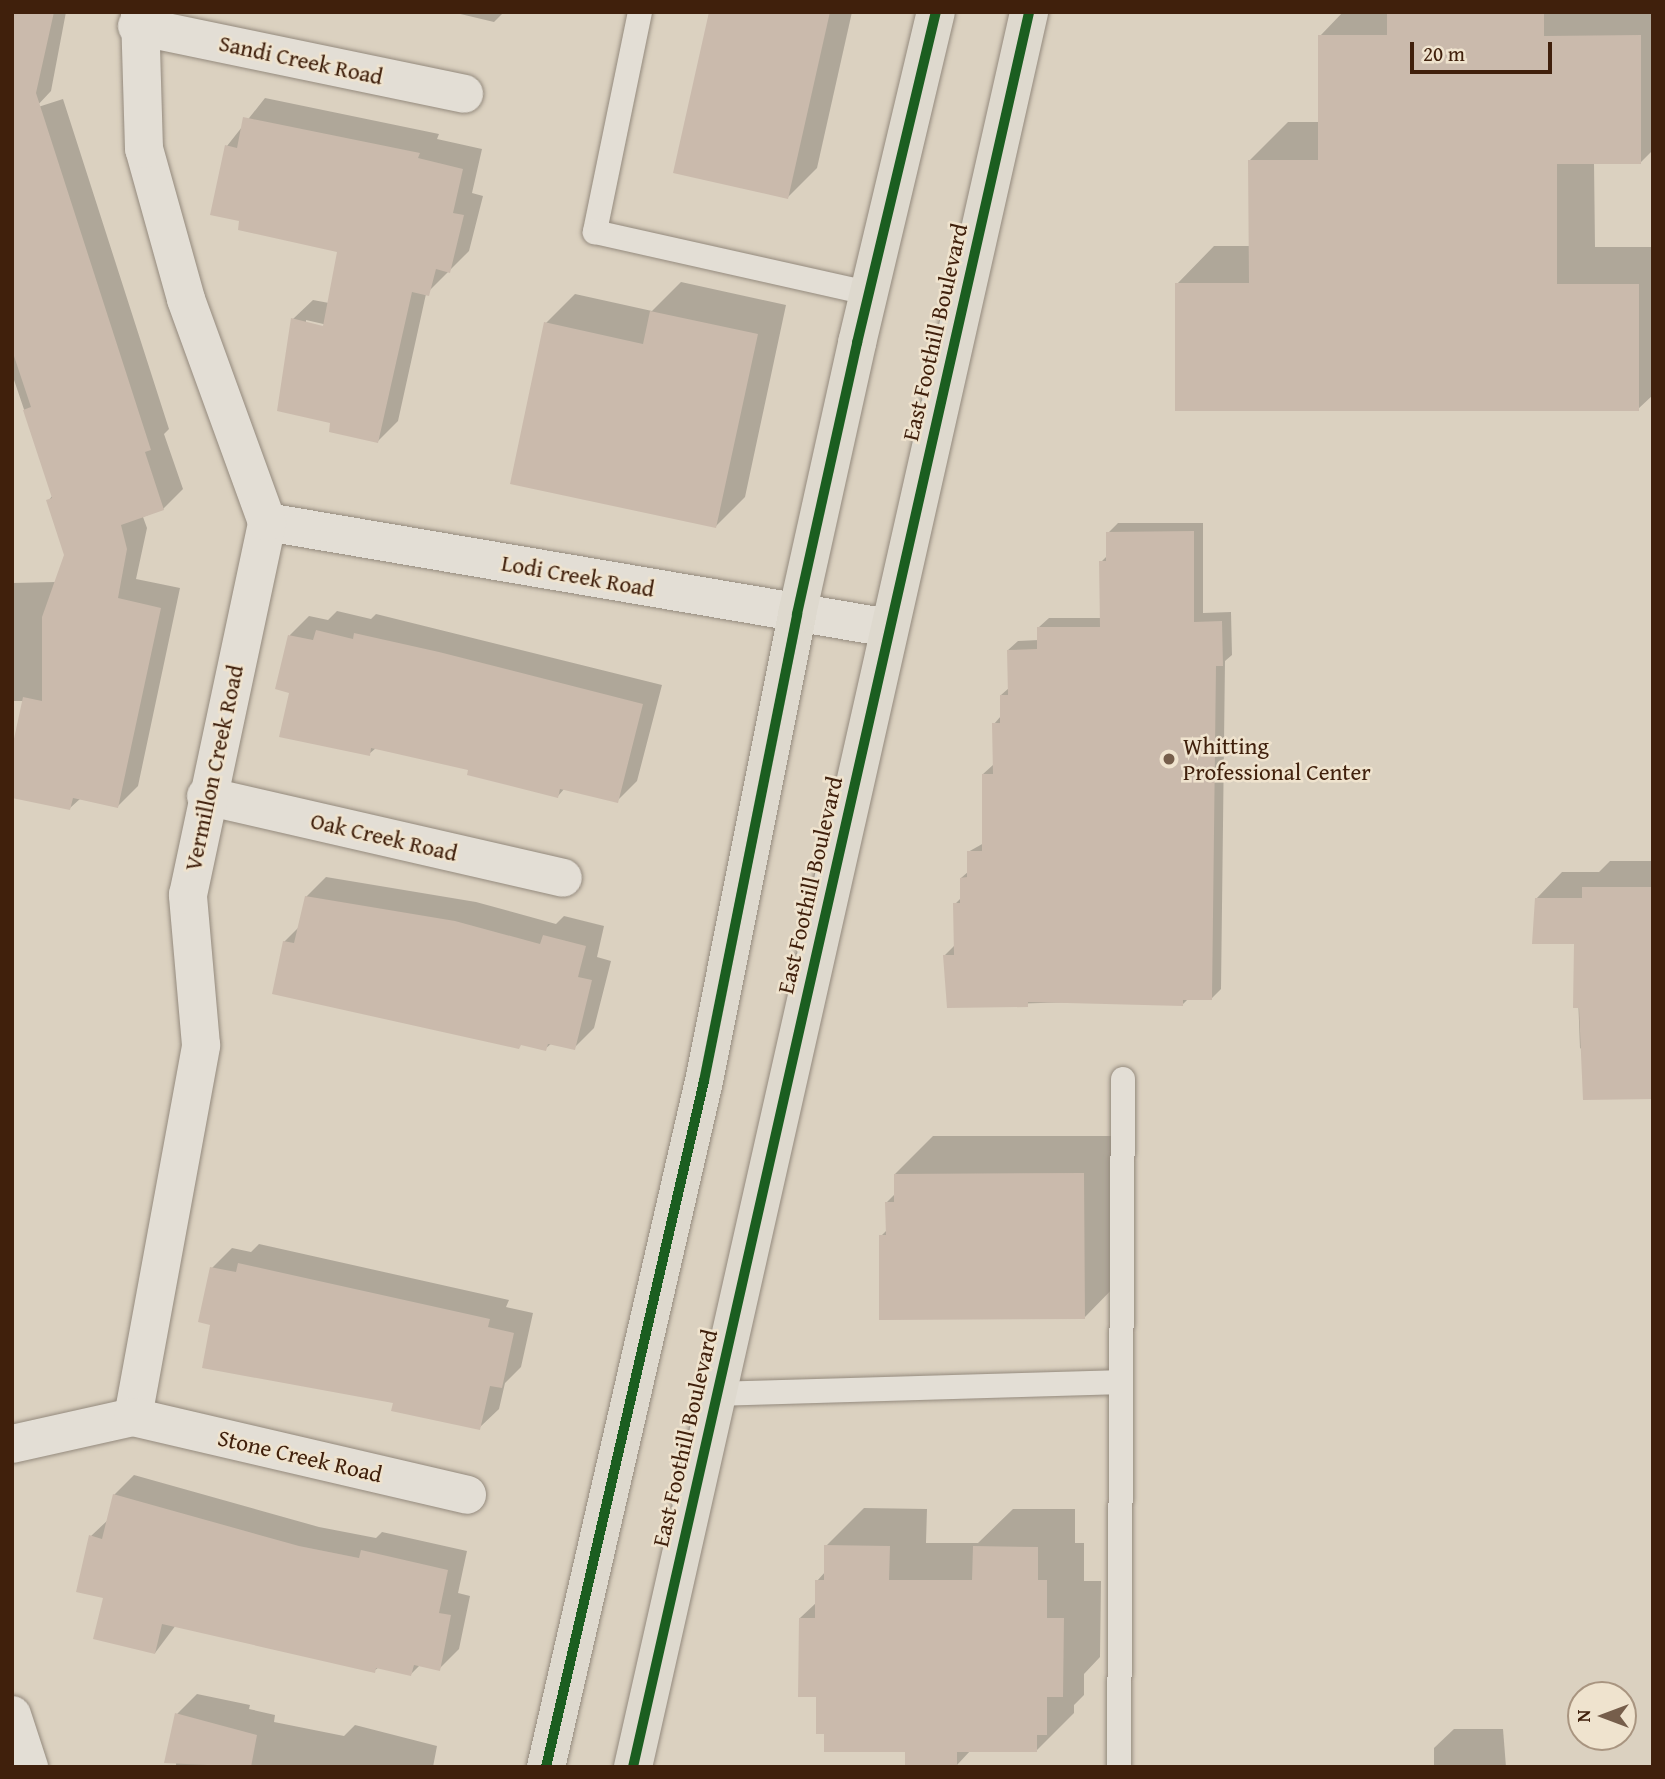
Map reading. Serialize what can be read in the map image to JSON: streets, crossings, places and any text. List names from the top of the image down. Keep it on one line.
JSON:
{"streets":{"main road":["East Foothill Boulevard"],"street":["Sandi Creek Road","Lodi Creek Road","Vermillon Creek Road","Oak Creek Road","Stone Creek Road"]},"crossings":[["East Foothill Boulevard","Lodi Creek Road"],["Lodi Creek Road","Vermillon Creek Road"],["Vermillon Creek Road","Oak Creek Road"],["Vermillon Creek Road","Stone Creek Road"]],"places":["Whitting Professional Center"],"scale_bar":"20 m","north":"left"}
